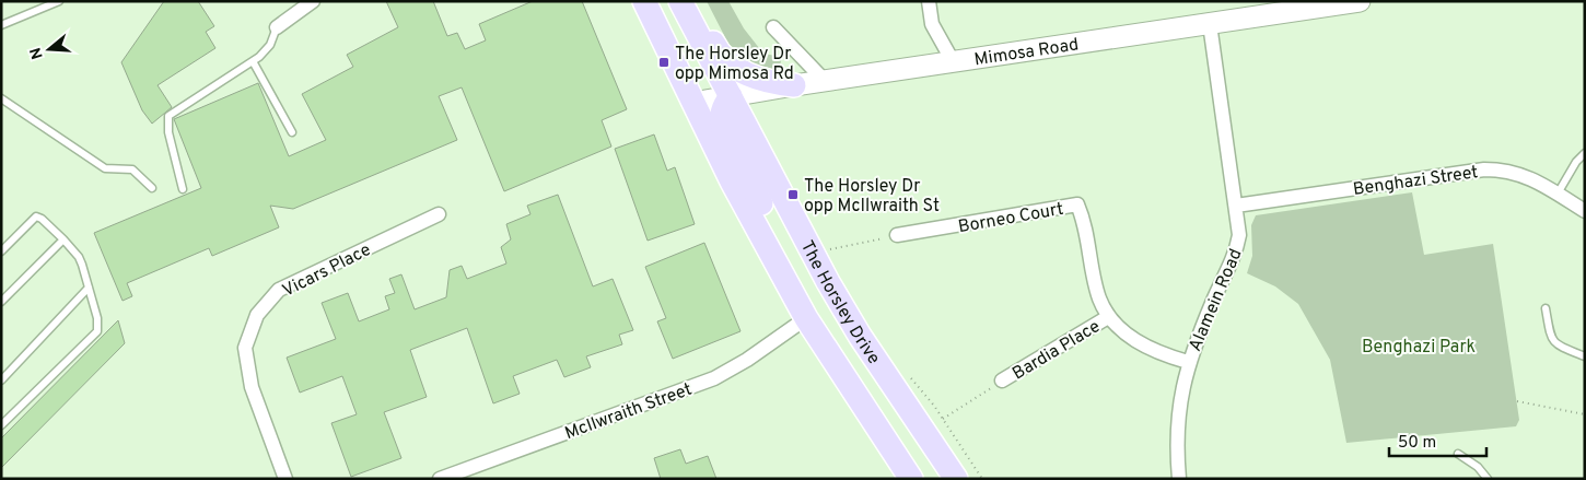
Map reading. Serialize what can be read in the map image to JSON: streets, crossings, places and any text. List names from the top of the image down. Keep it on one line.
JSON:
{"streets":{"main road":["Mimosa Road","The Horsley Drive"],"street":["Benghazi Street","Borneo Court","Vicars Place","Alamein Road","Bardia Place","McIlwraith Street"]},"crossings":[["Mimosa Road","Alamein Road"],["Mimosa Road","The Horsley Drive"],["Benghazi Street","Alamein Road"],["Borneo Court","Alamein Road"],["Borneo Court","Bardia Place"],["The Horsley Drive","McIlwraith Street"]],"parks":["Benghazi Park"],"places":{"transit":["The Horsley Dr opp Mimosa Rd","The Horsley Dr opp McIlwraith St"]},"scale_bar":"50 m","north":"left"}
